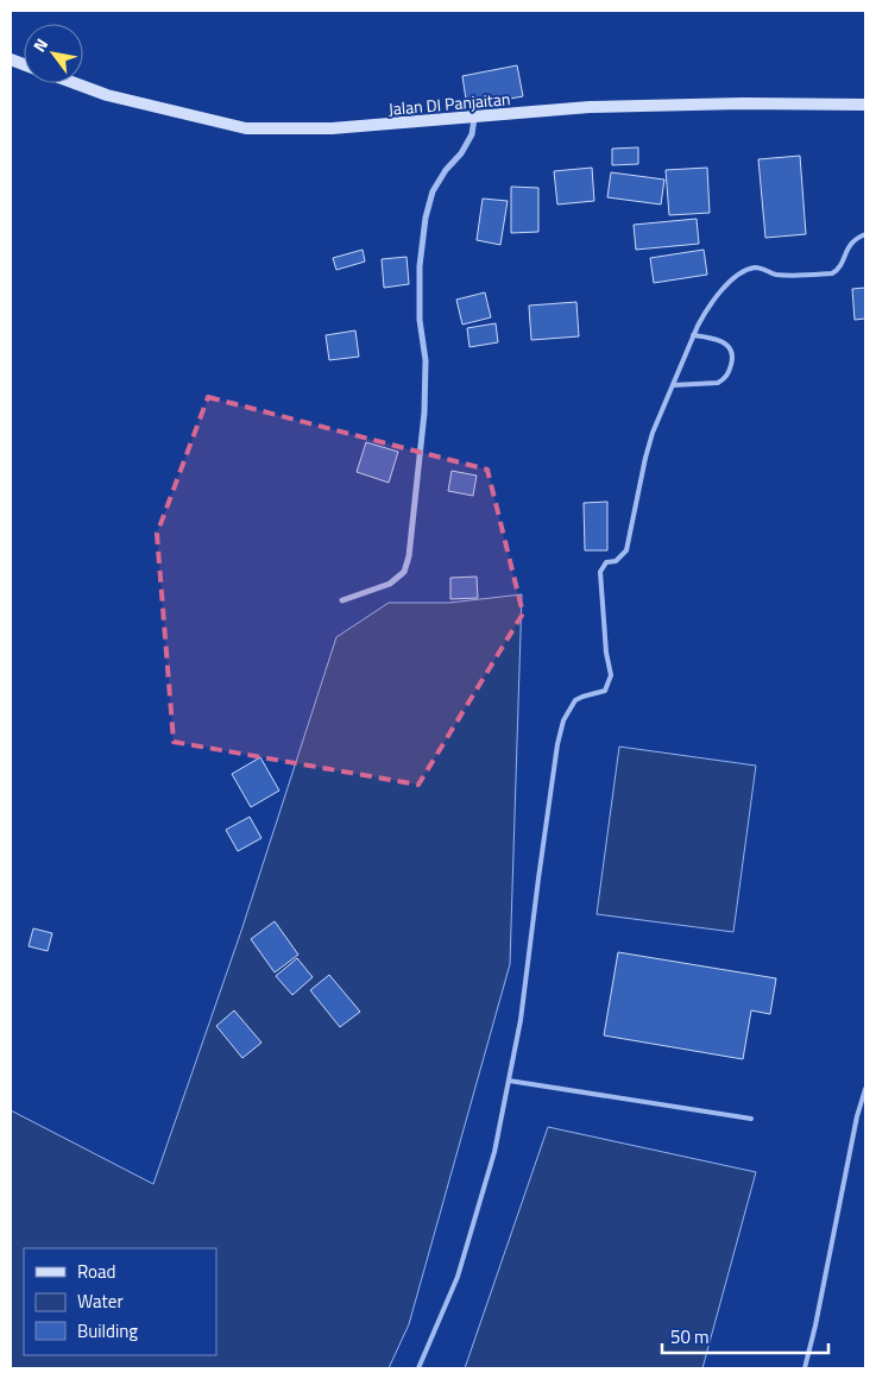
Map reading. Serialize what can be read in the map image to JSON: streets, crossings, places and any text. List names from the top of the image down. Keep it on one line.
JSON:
{"streets":{"main road":["Jalan DI Panjaitan"]},"legend":["Road","Water","Building"],"scale_bar":"50 m","north":"top left"}
